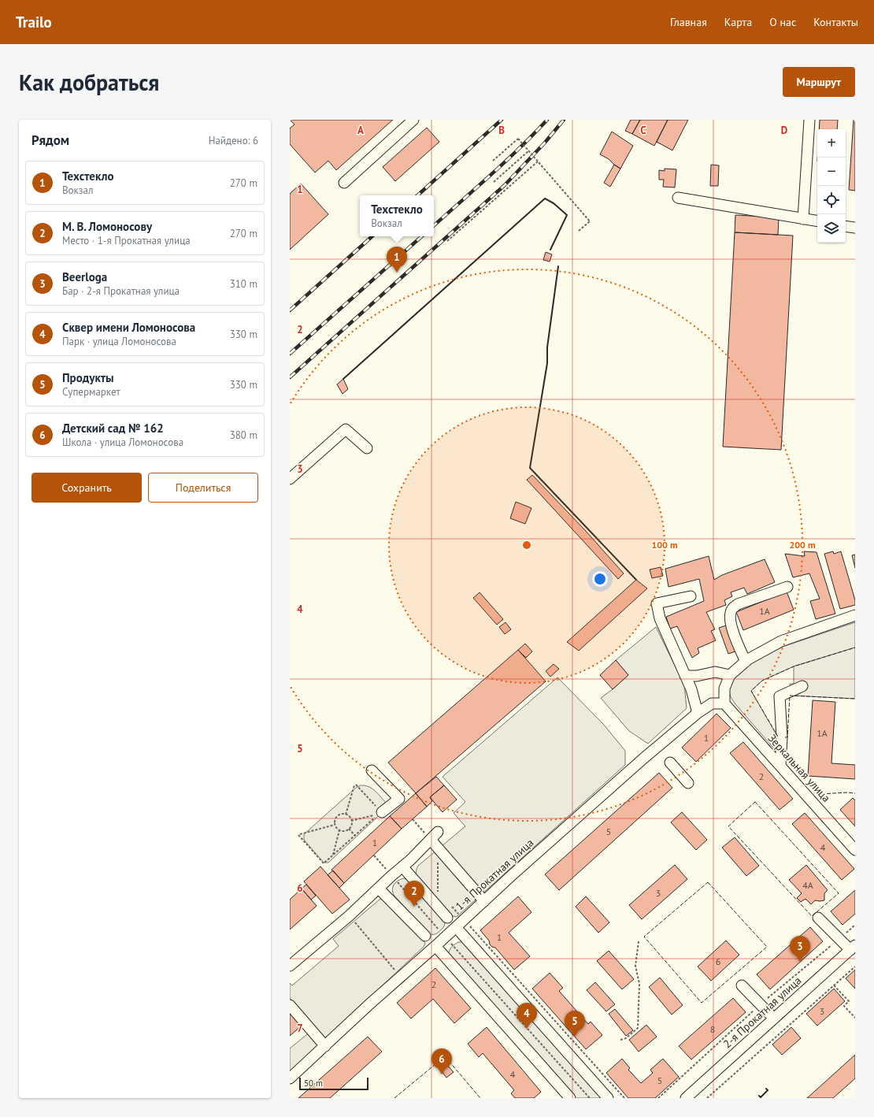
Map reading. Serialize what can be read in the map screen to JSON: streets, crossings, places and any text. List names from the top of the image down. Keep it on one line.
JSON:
{"streets":{"street":["Зеркальная улица","1-я Прокатная улица","2-я Прокатная улица"]},"crossings":[["Зеркальная улица","1-я Прокатная улица"]],"house_numbers":["1А","1А","1","2","5","1","4","4А","3","1","6","2","3","8","4","5"],"scale_bar":"50 m","page":{"header":"Trailo","nav":["Главная","Карта","О нас","Контакты"],"buttons":["Маршрут",["Сохранить","Поделиться"]],"title":"Как добраться","heading":["Рядом","Найдено: 6"],"map_buttons":["+","−"],"list":[{"mark":"1","name":"Техстекло","note":"Вокзал","value":"270 m"},{"mark":"2","name":"М. В. Ломоносову","note":"Место · 1-я Прокатная улица","value":"270 m"},{"mark":"3","name":"Beerloga","note":"Бар · 2-я Прокатная улица","value":"310 m"},{"mark":"4","name":"Сквер имени Ломоносова","note":"Парк · улица Ломоносова","value":"330 m"},{"mark":"5","name":"Продукты","note":"Супермаркет","value":"330 m"},{"mark":"6","name":"Детский сад № 162","note":"Школа · улица Ломоносова","value":"380 m"}],"popup":["Техстекло","Вокзал"],"pins":["1","2","3","4","5","6"],"scale":"50 m"},"grid":{"columns":["A","B","C","D"],"rows":["1","2","3","4","5","6","7"]},"rings":["100 m","200 m"]}
